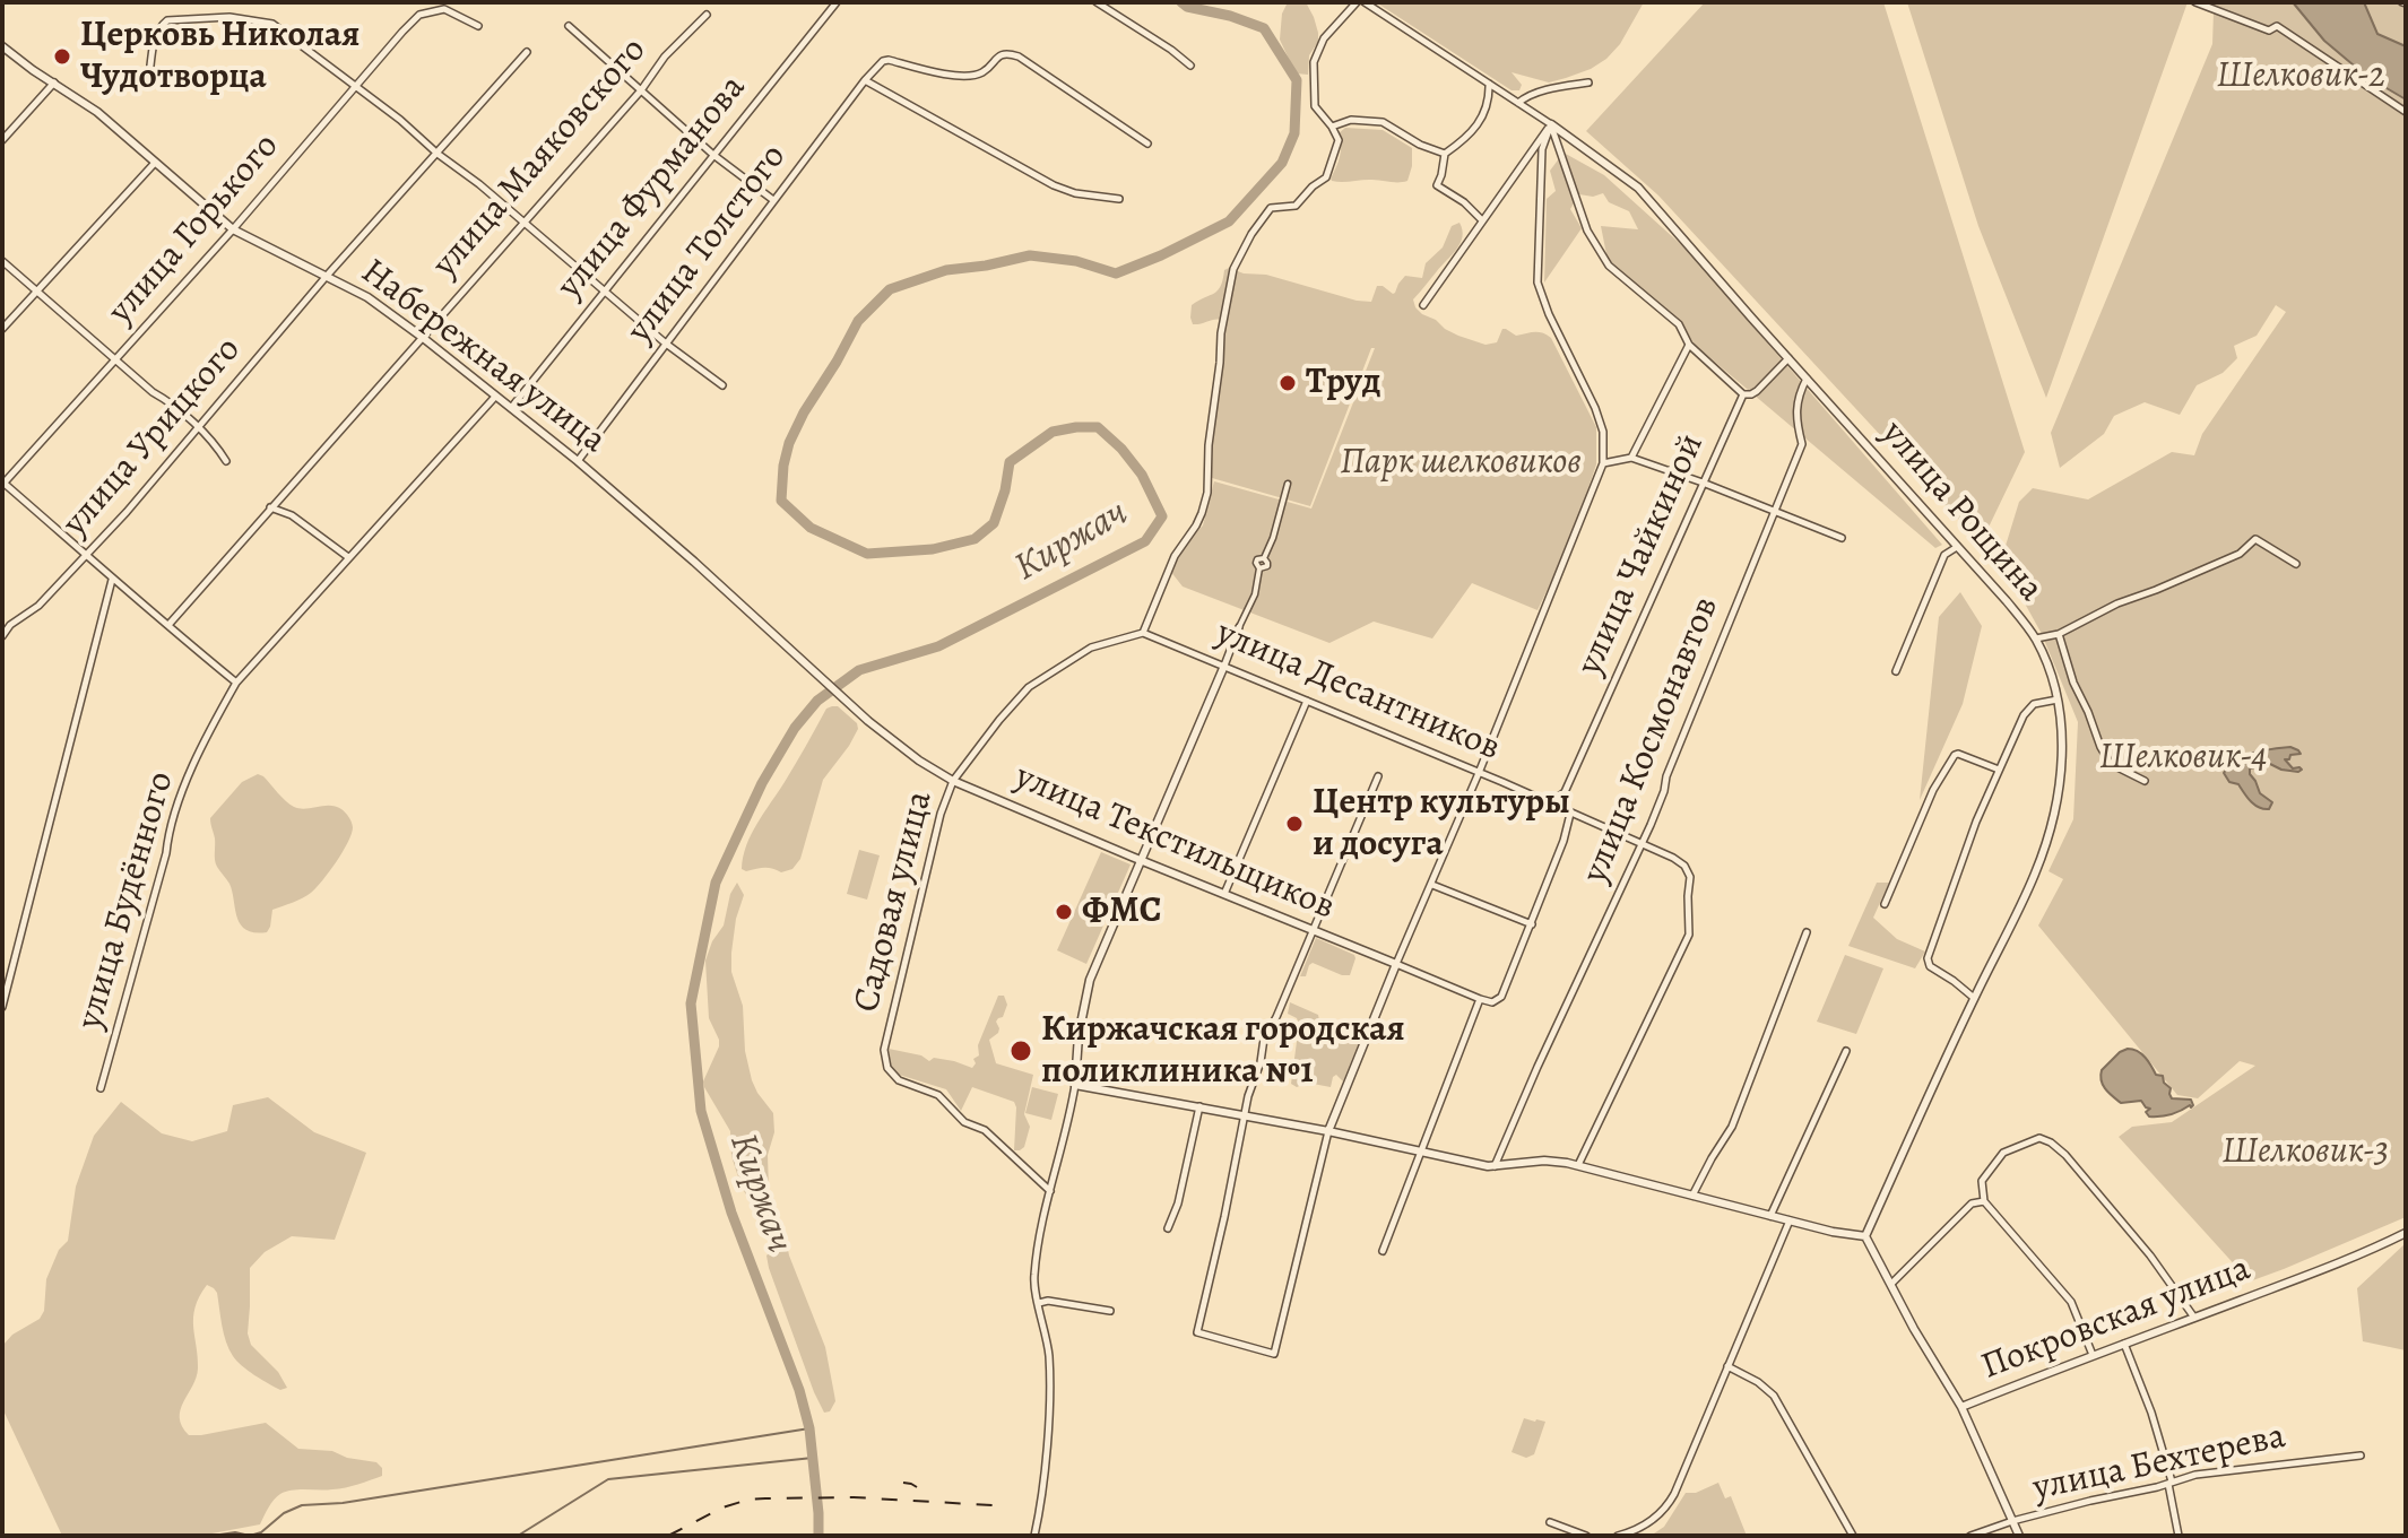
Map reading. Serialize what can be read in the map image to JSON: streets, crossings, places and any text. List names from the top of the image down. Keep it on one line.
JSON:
{"streets":{"street":["улица Маяковского","улица Фурманова","улица Горького","улица Толстого","Набережная улица","улица Урицкого","улица Рощина","улица Чайкиной","улица Десантников","улица Космонавтов","улица Текстильщиков","улица Будённого","Садовая улица","Покровская улица","улица Бехтерева"]},"crossings":[["улица Маяковского","Набережная улица"],["улица Фурманова","Набережная улица"],["улица Горького","Набережная улица"],["улица Толстого","Набережная улица"],["Набережная улица","улица Урицкого"],["Набережная улица","улица Текстильщиков"],["улица Рощина","улица Чайкиной"],["улица Рощина","улица Космонавтов"],["улица Чайкиной","улица Десантников"],["улица Чайкиной","улица Текстильщиков"],["улица Десантников","Садовая улица"],["улица Текстильщиков","Садовая улица"]],"water":["Киржач"],"parks":["Шелковик-2","Парк шелковиков","Шелковик-4","Шелковик-3"],"places":["Церковь Николая Чудотворца","Труд","Центр культуры и досуга","ФМС","Киржачская городская поликлиника №1"]}
